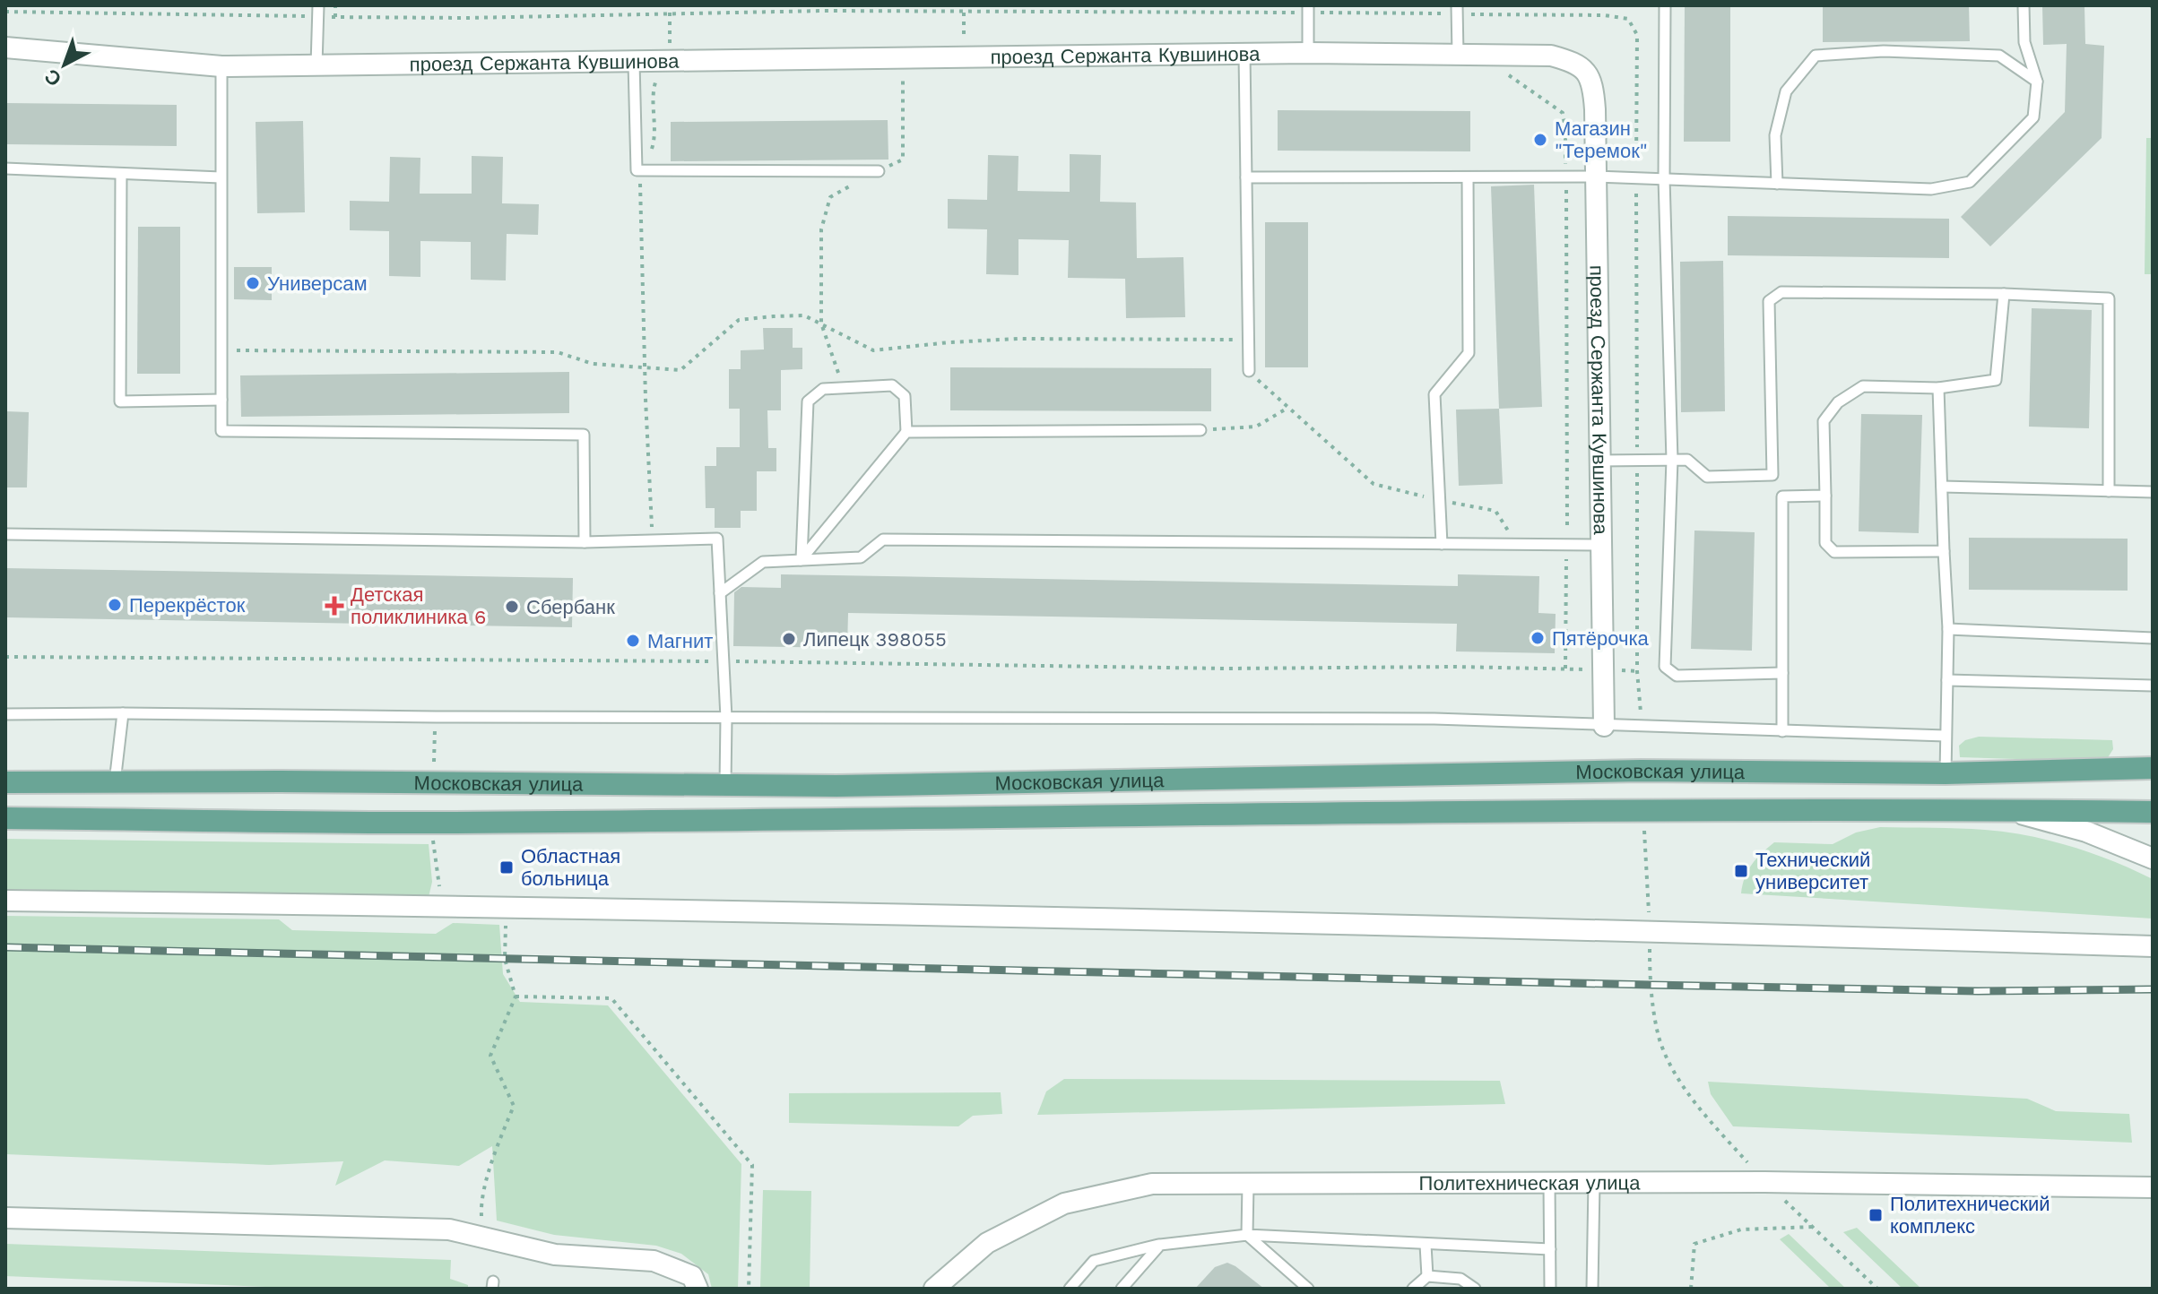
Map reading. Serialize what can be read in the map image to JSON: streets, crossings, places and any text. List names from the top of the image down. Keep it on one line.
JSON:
{"streets":{"main road":["Московская улица"],"street":["проезд Сержанта Кувшинова","Политехническая улица"]},"places":{"other":["Магазин \"Теремок\"","Универсам","Перекрёсток","Сбербанк","Пятёрочка","Липецк 398055","Магнит"],"health":["Детская поликлиника 6"],"transit":["Областная больница","Технический университет","Политехнический комплекс"]},"north":"bottom left"}
